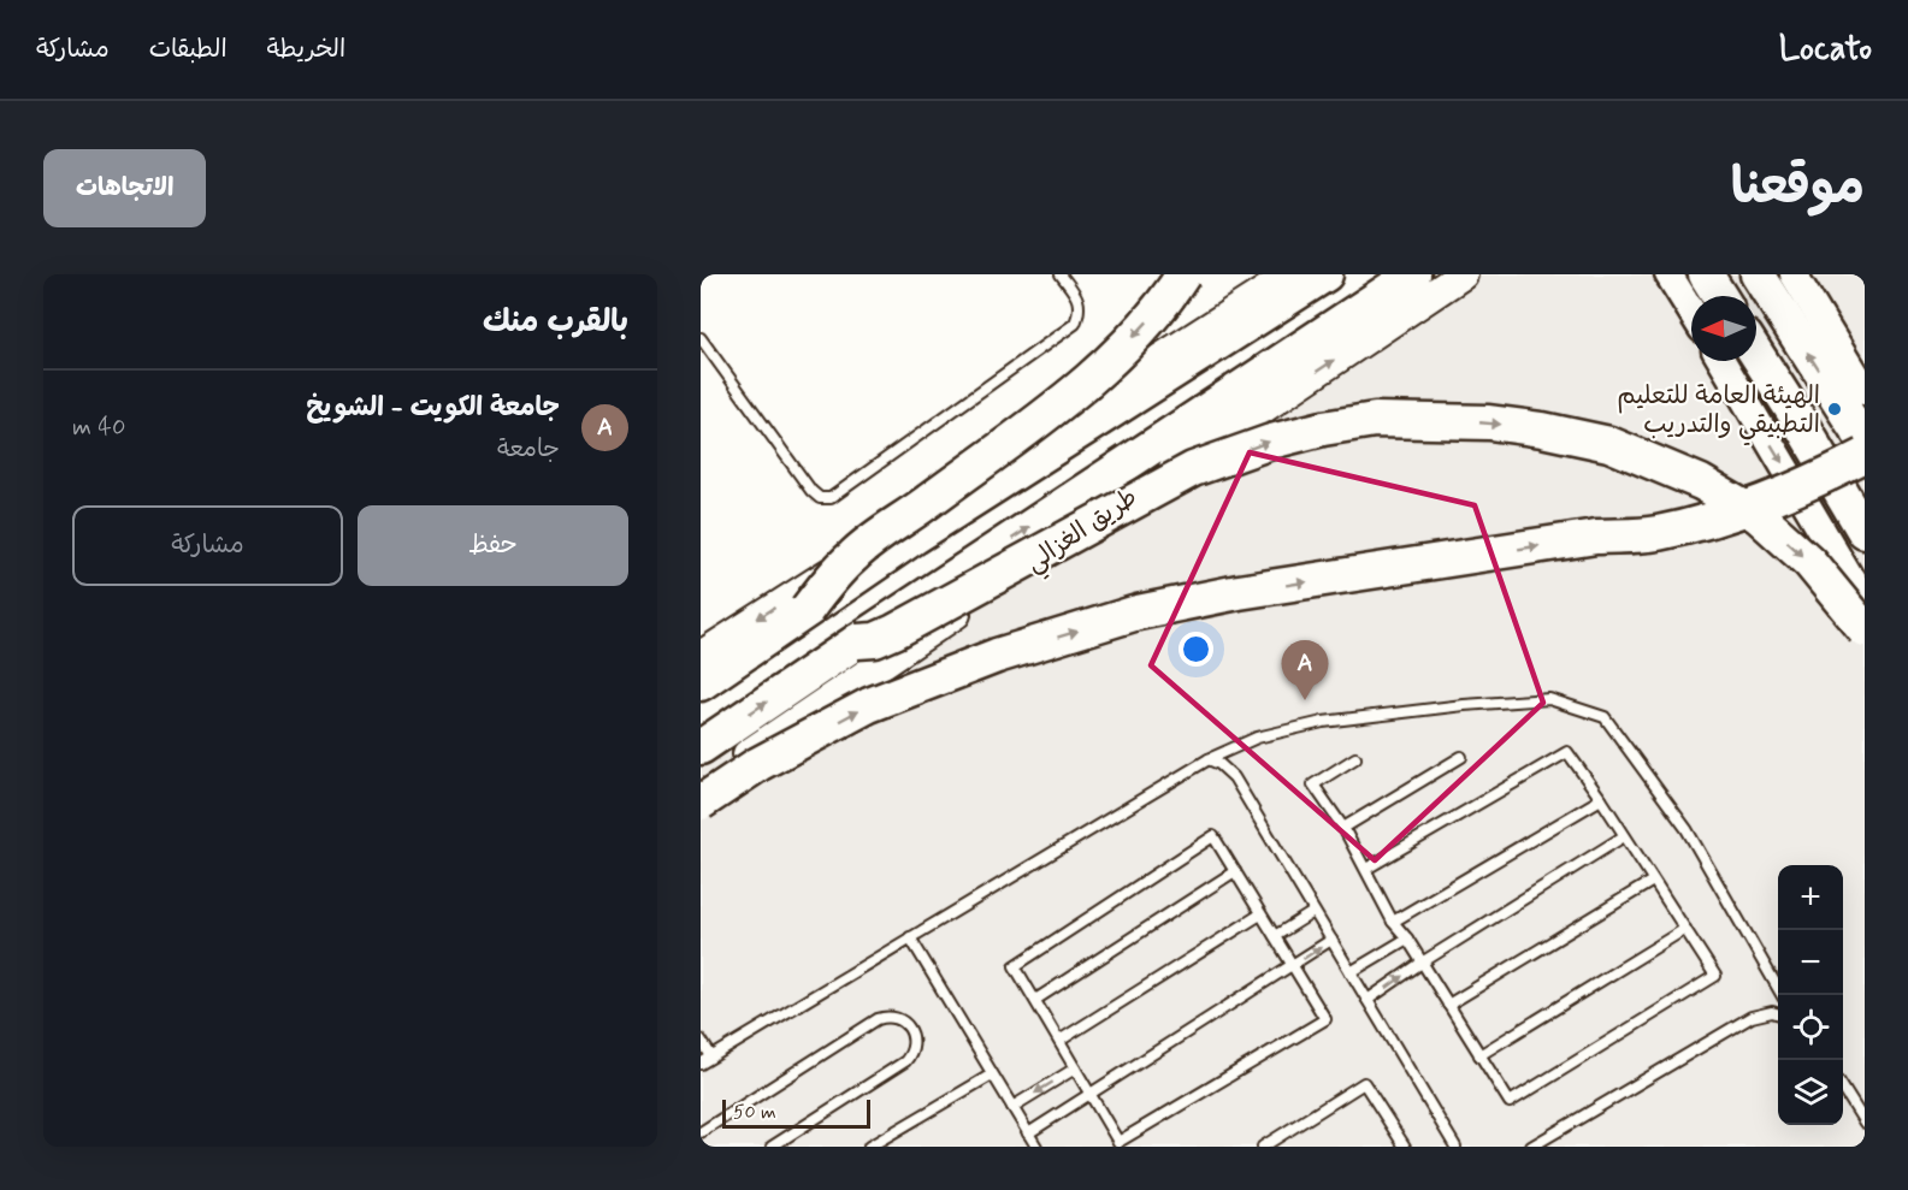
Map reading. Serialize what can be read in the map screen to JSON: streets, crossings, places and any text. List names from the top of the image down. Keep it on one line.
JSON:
{"streets":{"highway":["طريق الغزالي"]},"places":["الهيئة العامة للتعليم التطبيقي والتدريب"],"scale_bar":"50 m","north":"left","page":{"header":"Locato","nav":["الخريطة","الطبقات","مشاركة"],"title":"موقعنا","buttons":["الاتجاهات",["حفظ","مشاركة"]],"heading":"بالقرب منك","list":[{"mark":"A","name":"جامعة الكويت - الشويخ","note":"جامعة","value":"40 m"}],"pins":"A","map_buttons":["+","−"],"scale":"50 m"}}
